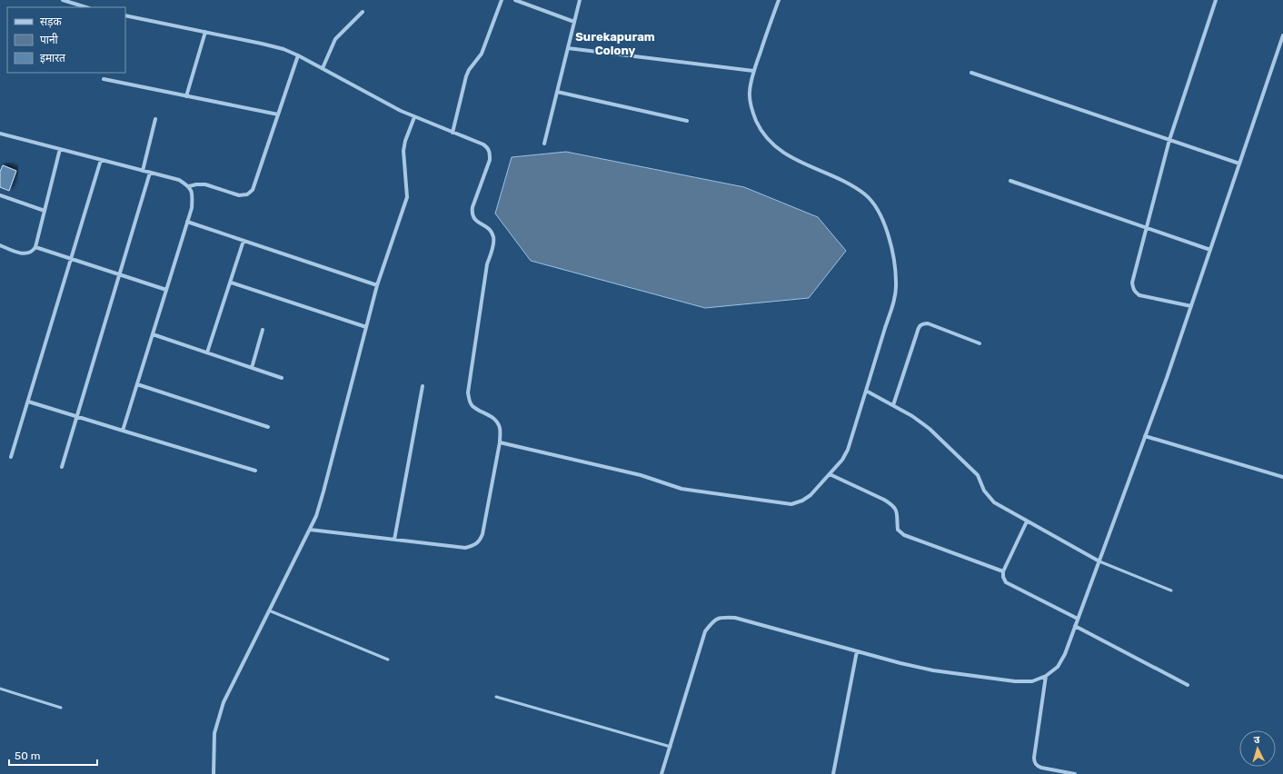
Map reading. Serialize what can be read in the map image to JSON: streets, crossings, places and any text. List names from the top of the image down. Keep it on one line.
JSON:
{"districts":["Surekapuram Colony"],"legend":["सड़क","पानी","इमारत"],"scale_bar":"50 m","north":"top"}
